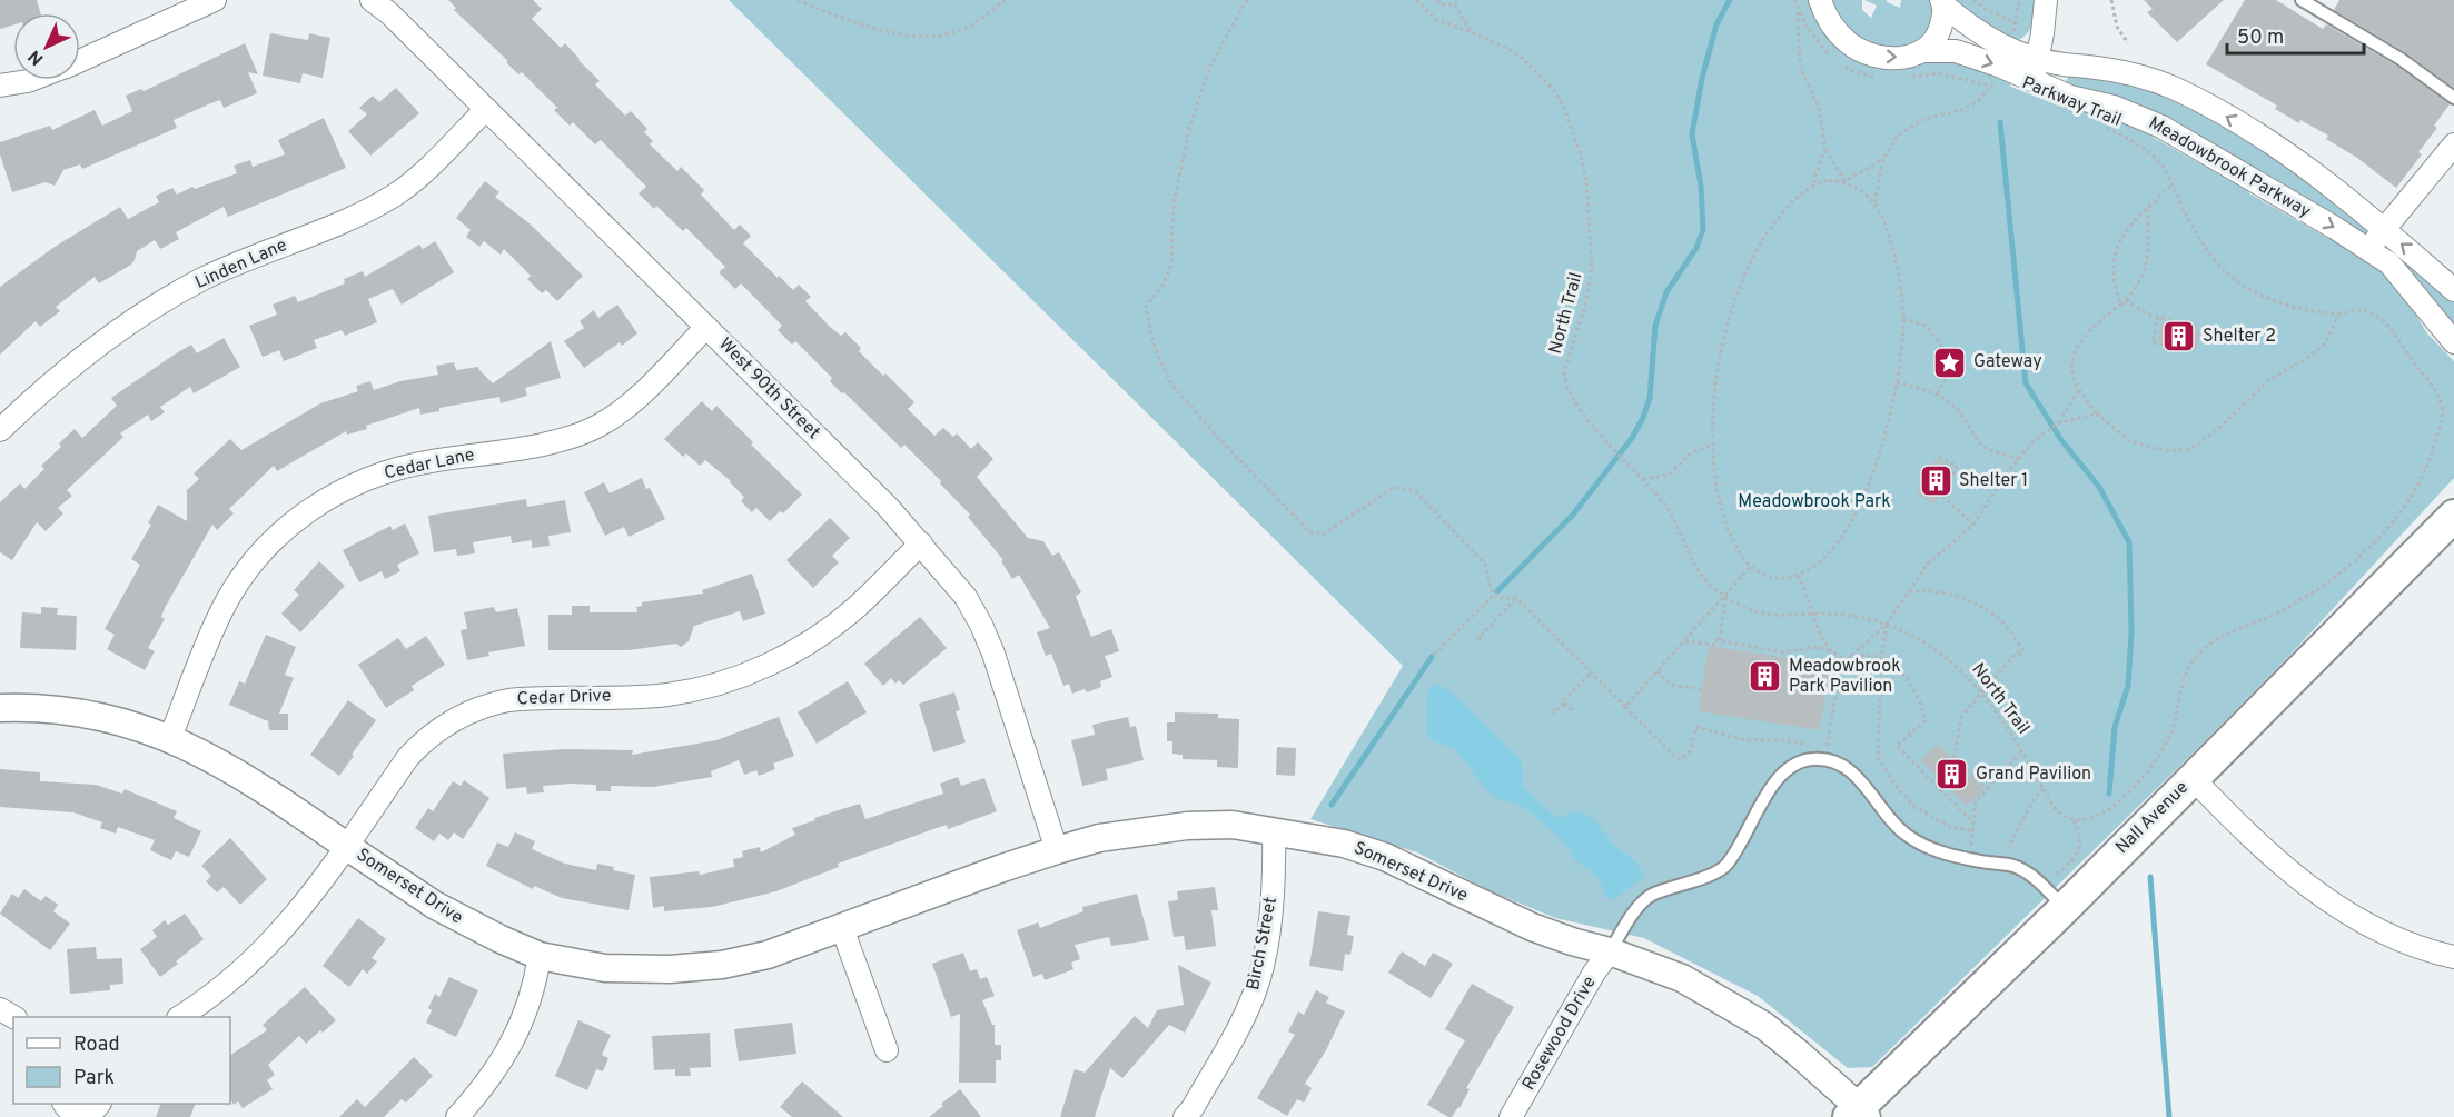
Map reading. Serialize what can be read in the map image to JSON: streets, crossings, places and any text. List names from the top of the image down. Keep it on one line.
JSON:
{"streets":{"main road":["Nall Avenue"],"street":["Meadowbrook Parkway","Linden Lane","West 90th Street","Cedar Lane","Cedar Drive","Somerset Drive","Birch Street","Rosewood Drive"],"path":["Parkway Trail","North Trail"]},"crossings":[["Linden Lane","West 90th Street"],["West 90th Street","Cedar Lane"],["West 90th Street","Cedar Drive"],["West 90th Street","Somerset Drive"],["Cedar Lane","Somerset Drive"],["Cedar Drive","Somerset Drive"],["Nall Avenue","Somerset Drive"],["Somerset Drive","Birch Street"],["Somerset Drive","Rosewood Drive"]],"parks":["Meadowbrook Park"],"places":{"building":["Shelter 2","Shelter 1","Meadowbrook Park Pavilion","Grand Pavilion"],"place":["Gateway"]},"legend":["Road","Park"],"scale_bar":"50 m","north":"bottom left"}
